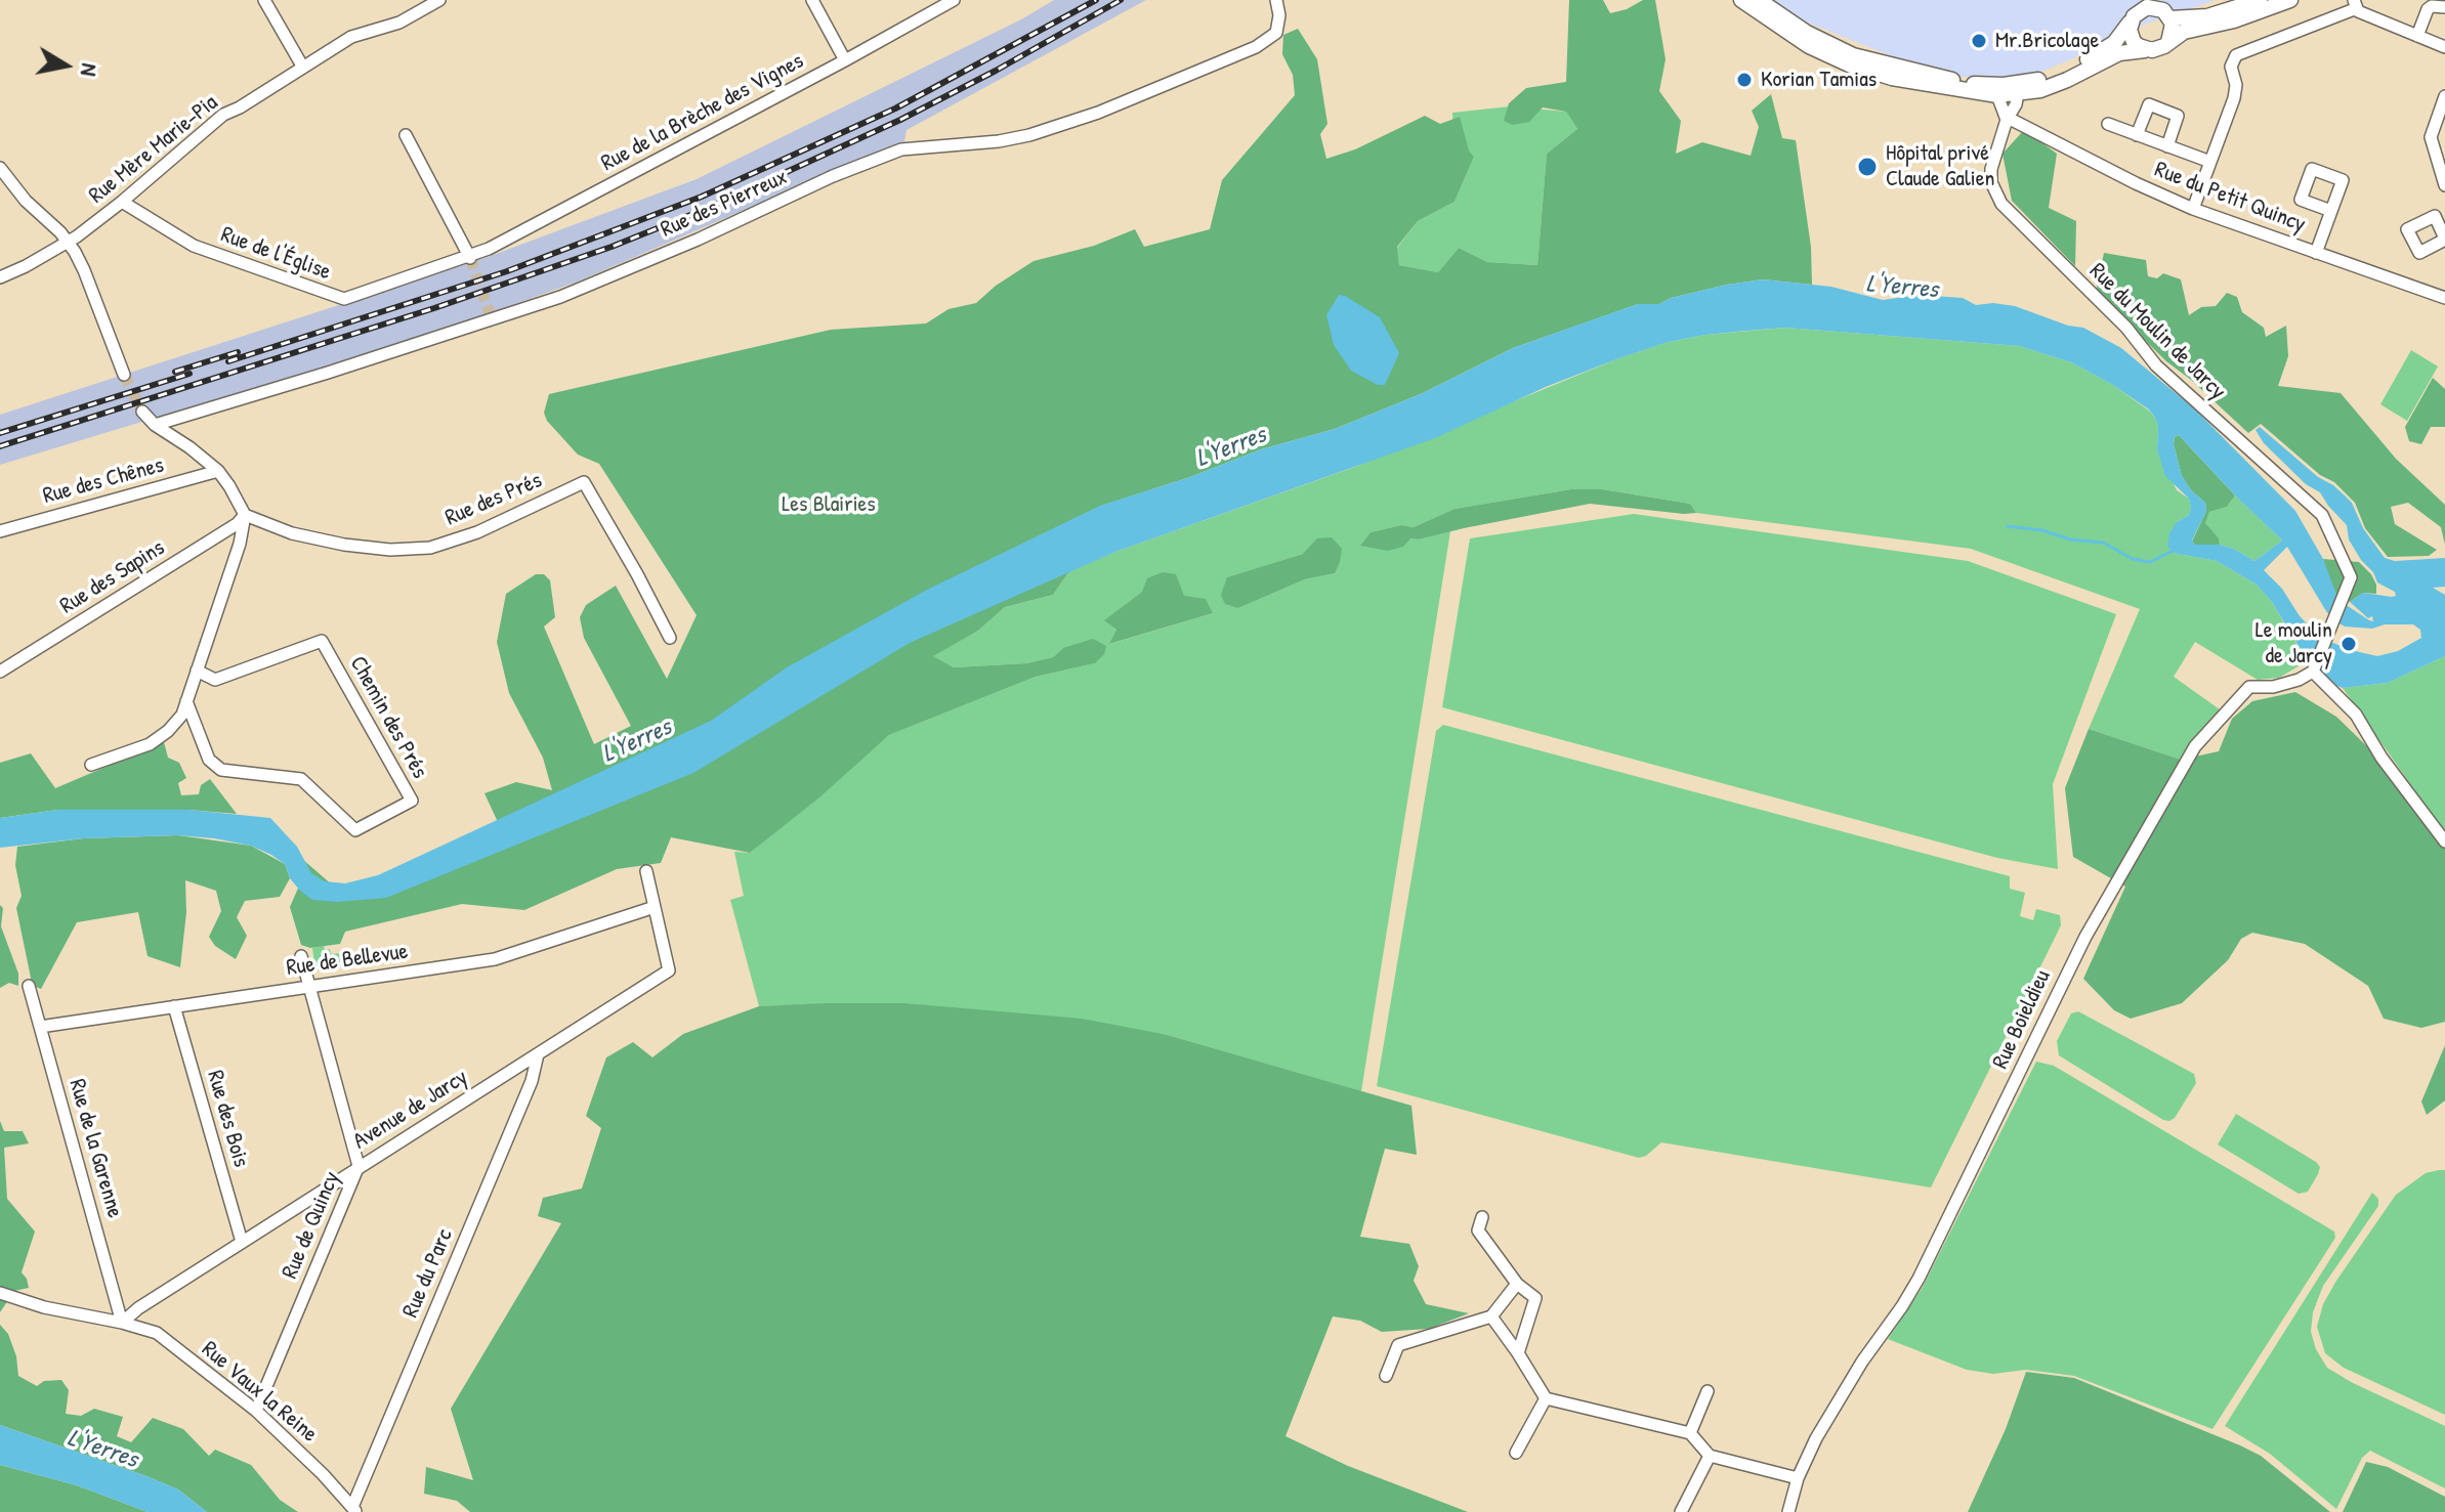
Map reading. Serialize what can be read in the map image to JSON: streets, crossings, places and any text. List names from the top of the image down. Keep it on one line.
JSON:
{"streets":{"street":["Rue de la Brèche des Vignes","Rue Mère Marie-Pia","Rue du Petit Quincy","Rue des Pierreux","Rue de l'Église","Rue du Moulin de Jarcy","Rue des Chênes","Rue des Prés","Rue des Sapins","Chemin des Prés","Rue de Bellevue","Rue Boieldieu","Avenue de Jarcy","Rue des Bois","Rue de la Garenne","Rue de Quincy","Rue du Parc","Rue Vaux la Reine"]},"crossings":[["Rue de la Brèche des Vignes","Rue de l'Église"],["Rue Mère Marie-Pia","Rue de l'Église"],["Rue du Petit Quincy","Rue du Moulin de Jarcy"],["Rue du Moulin de Jarcy","Rue Boieldieu"],["Rue des Prés","Rue des Sapins"],["Rue de Bellevue","Avenue de Jarcy"],["Rue de Bellevue","Rue des Bois"],["Rue de Bellevue","Rue de la Garenne"],["Rue de Bellevue","Rue de Quincy"],["Avenue de Jarcy","Rue des Bois"],["Avenue de Jarcy","Rue de la Garenne"],["Avenue de Jarcy","Rue de Quincy"],["Avenue de Jarcy","Rue du Parc"],["Avenue de Jarcy","Rue Vaux la Reine"],["Rue de la Garenne","Rue Vaux la Reine"],["Rue de Quincy","Rue Vaux la Reine"],["Rue du Parc","Rue Vaux la Reine"]],"water":["L'Yerres"],"parks":["Les Blairies"],"places":["Mr.Bricolage","Korian Tamias","Hôpital privé Claude Galien","Le moulin de Jarcy"],"north":"right"}
